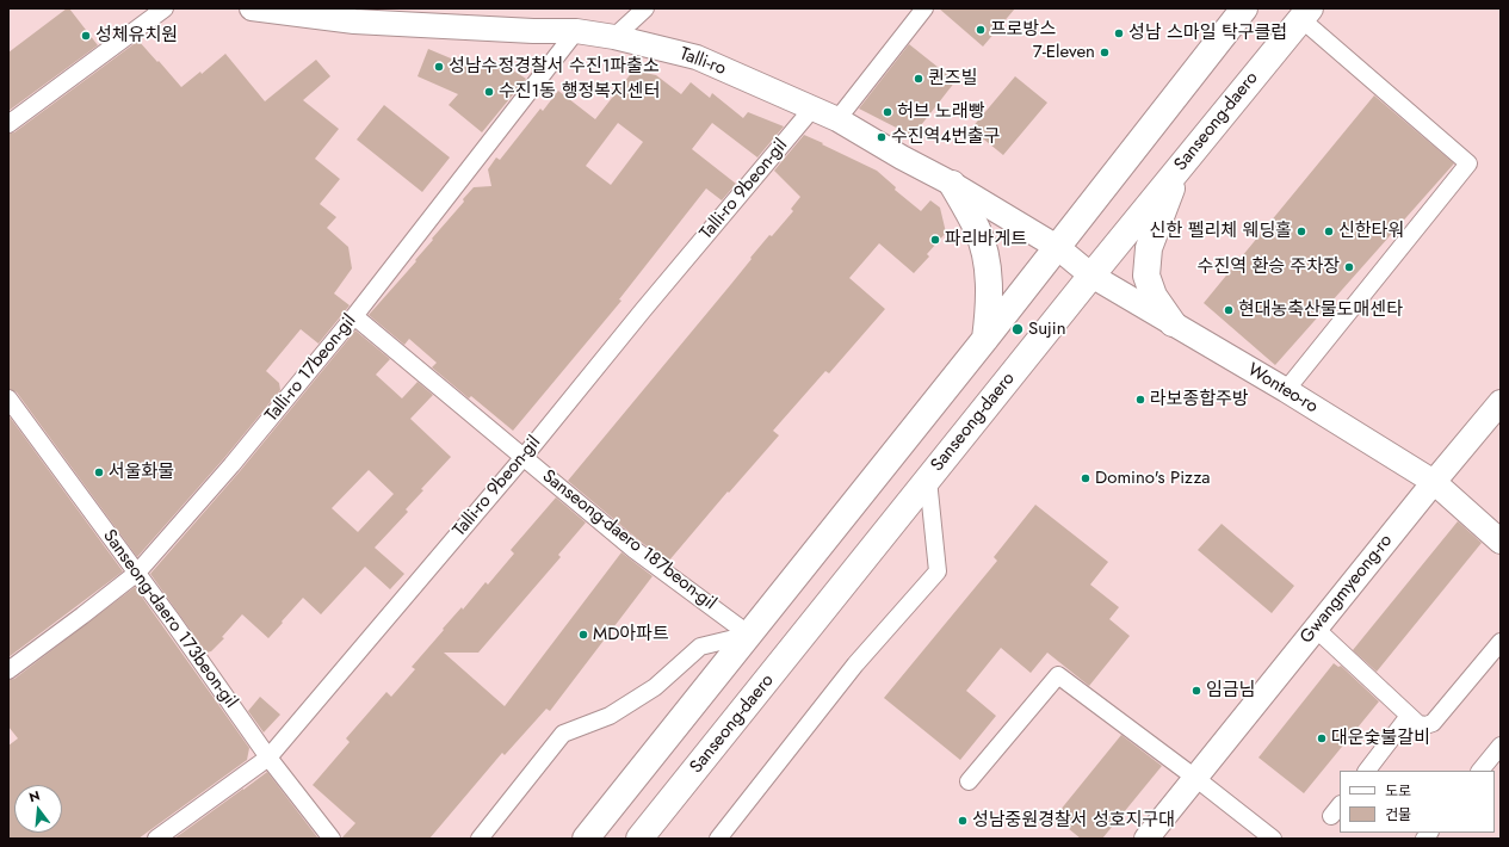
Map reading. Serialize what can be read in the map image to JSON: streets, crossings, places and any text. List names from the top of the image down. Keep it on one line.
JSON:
{"streets":{"main road":["Talli-ro","Sanseong-daero","Wonteo-ro","Gwangmyeong-ro"],"street":["Talli-ro 9beon-gil","Talli-ro 17beon-gil","Sanseong-daero 187beon-gil","Sanseong-daero 173beon-gil"]},"crossings":[["Talli-ro","Talli-ro 9beon-gil"],["Talli-ro","Talli-ro 17beon-gil"],["Talli-ro","Wonteo-ro"],["Sanseong-daero","Wonteo-ro"],["Talli-ro 9beon-gil","Sanseong-daero 187beon-gil"],["Talli-ro 9beon-gil","Sanseong-daero 173beon-gil"],["Talli-ro 17beon-gil","Sanseong-daero 187beon-gil"],["Talli-ro 17beon-gil","Sanseong-daero 173beon-gil"],["Wonteo-ro","Gwangmyeong-ro"]],"places":["프로방스","성남 스마일 탁구클럽","성체유치원","7-Eleven","성남수정경찰서 수진1파출소","퀸즈빌","수진1동 행정복지센터","허브 노래빵","수진역4번출구","신한 펠리체 웨딩홀","신한타워","파리바게트","수진역 환승 주차장","현대농축산물도매센타","Sujin","라보종합주방","서울화물","Domino's Pizza","MD아파트","임금님","대운숯불갈비","성남중원경찰서 성호지구대"],"legend":["도로","건물"],"north":"top"}
